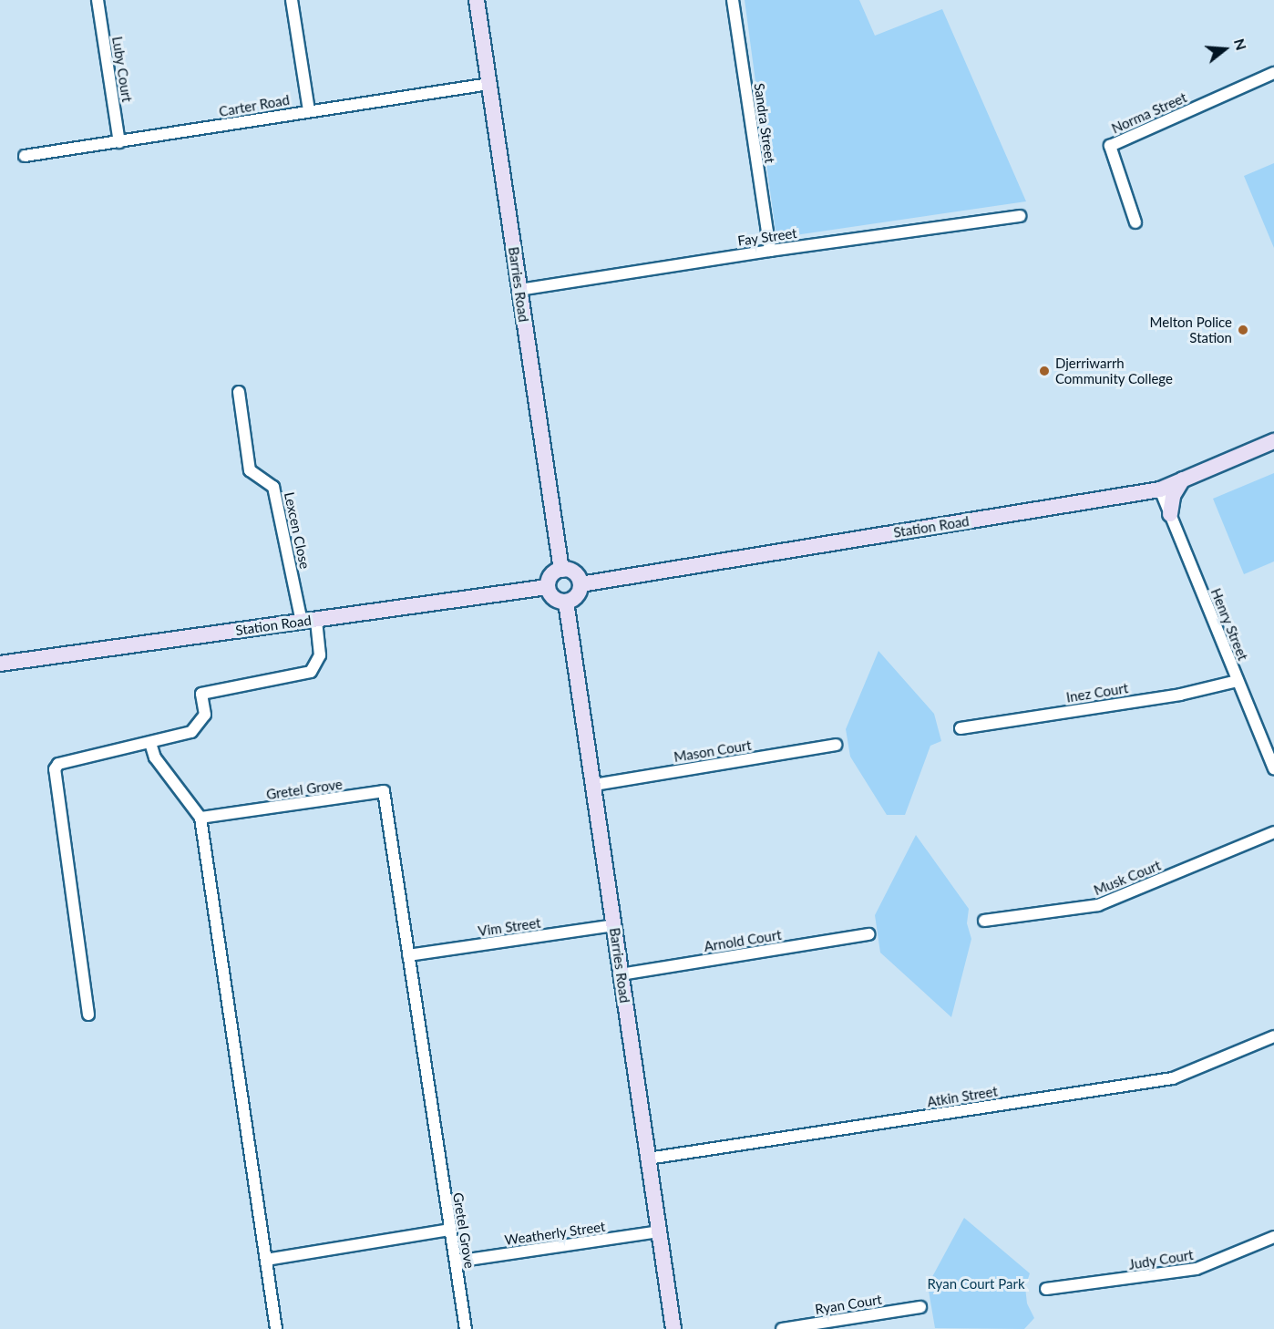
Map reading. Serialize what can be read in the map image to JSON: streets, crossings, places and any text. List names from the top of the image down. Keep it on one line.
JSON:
{"streets":{"street":["Luby Court","Carter Road","Norma Street","Sandra Street","Fay Street","Barries Road","Station Road","Lexcen Close","Henry Street","Inez Court","Mason Court","Gretel Grove","Musk Court","Vim Street","Arnold Court","Atkin Street","Weatherly Street","Judy Court","Ryan Court"]},"crossings":[["Luby Court","Carter Road"],["Carter Road","Barries Road"],["Sandra Street","Fay Street"],["Fay Street","Barries Road"],["Barries Road","Station Road"],["Barries Road","Mason Court"],["Barries Road","Vim Street"],["Barries Road","Arnold Court"],["Barries Road","Atkin Street"],["Barries Road","Weatherly Street"],["Station Road","Lexcen Close"],["Station Road","Henry Street"],["Henry Street","Inez Court"],["Gretel Grove","Vim Street"],["Gretel Grove","Weatherly Street"]],"parks":["Ryan Court Park"],"places":["Melton Police Station","Djerriwarrh Community College"],"north":"right"}
